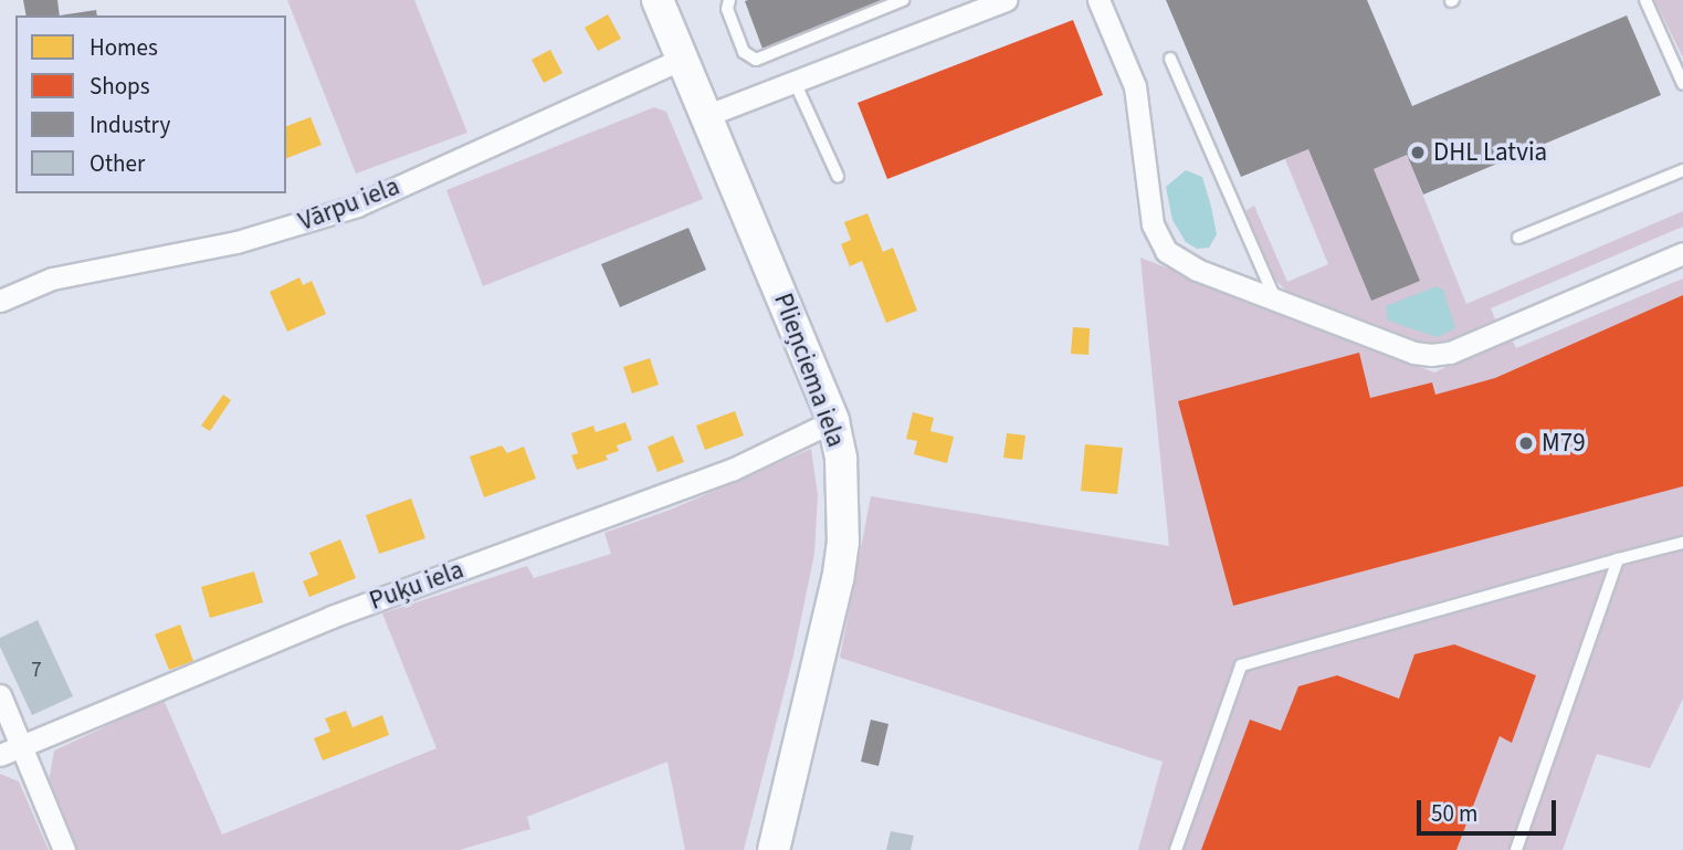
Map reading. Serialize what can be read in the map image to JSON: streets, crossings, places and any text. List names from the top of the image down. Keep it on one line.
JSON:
{"streets":{"main road":["Plieņciema iela"],"street":["Vārpu iela","Puķu iela"]},"crossings":[["Vārpu iela","Plieņciema iela"],["Plieņciema iela","Puķu iela"]],"places":["DHL Latvia","M79"],"house_numbers":["7"],"legend":["Homes","Shops","Industry","Other"],"scale_bar":"50 m"}
